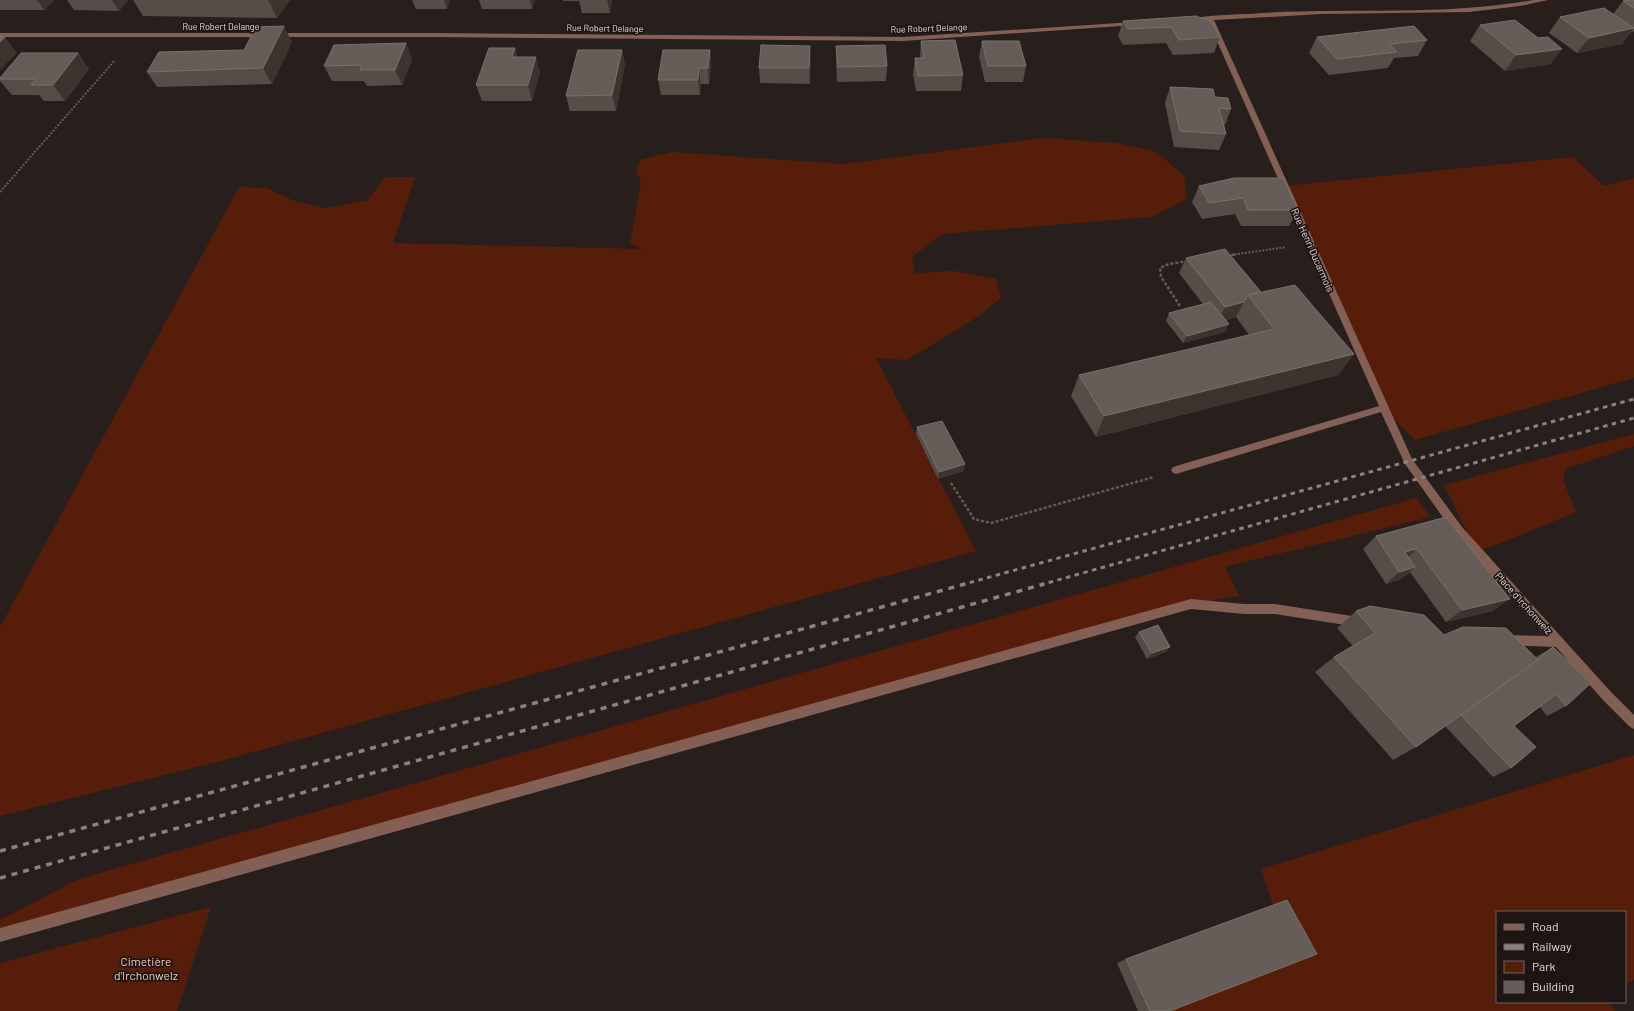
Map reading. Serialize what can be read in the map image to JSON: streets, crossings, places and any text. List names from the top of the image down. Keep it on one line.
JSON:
{"streets":{"street":["Rue Robert Delange","Rue Henri Ducarmois","Place d'Irchonwelz"]},"crossings":[["Rue Henri Ducarmois","Place d'Irchonwelz"]],"parks":["Cimetière d'Irchonwelz"],"legend":["Road","Railway","Park","Building"]}
